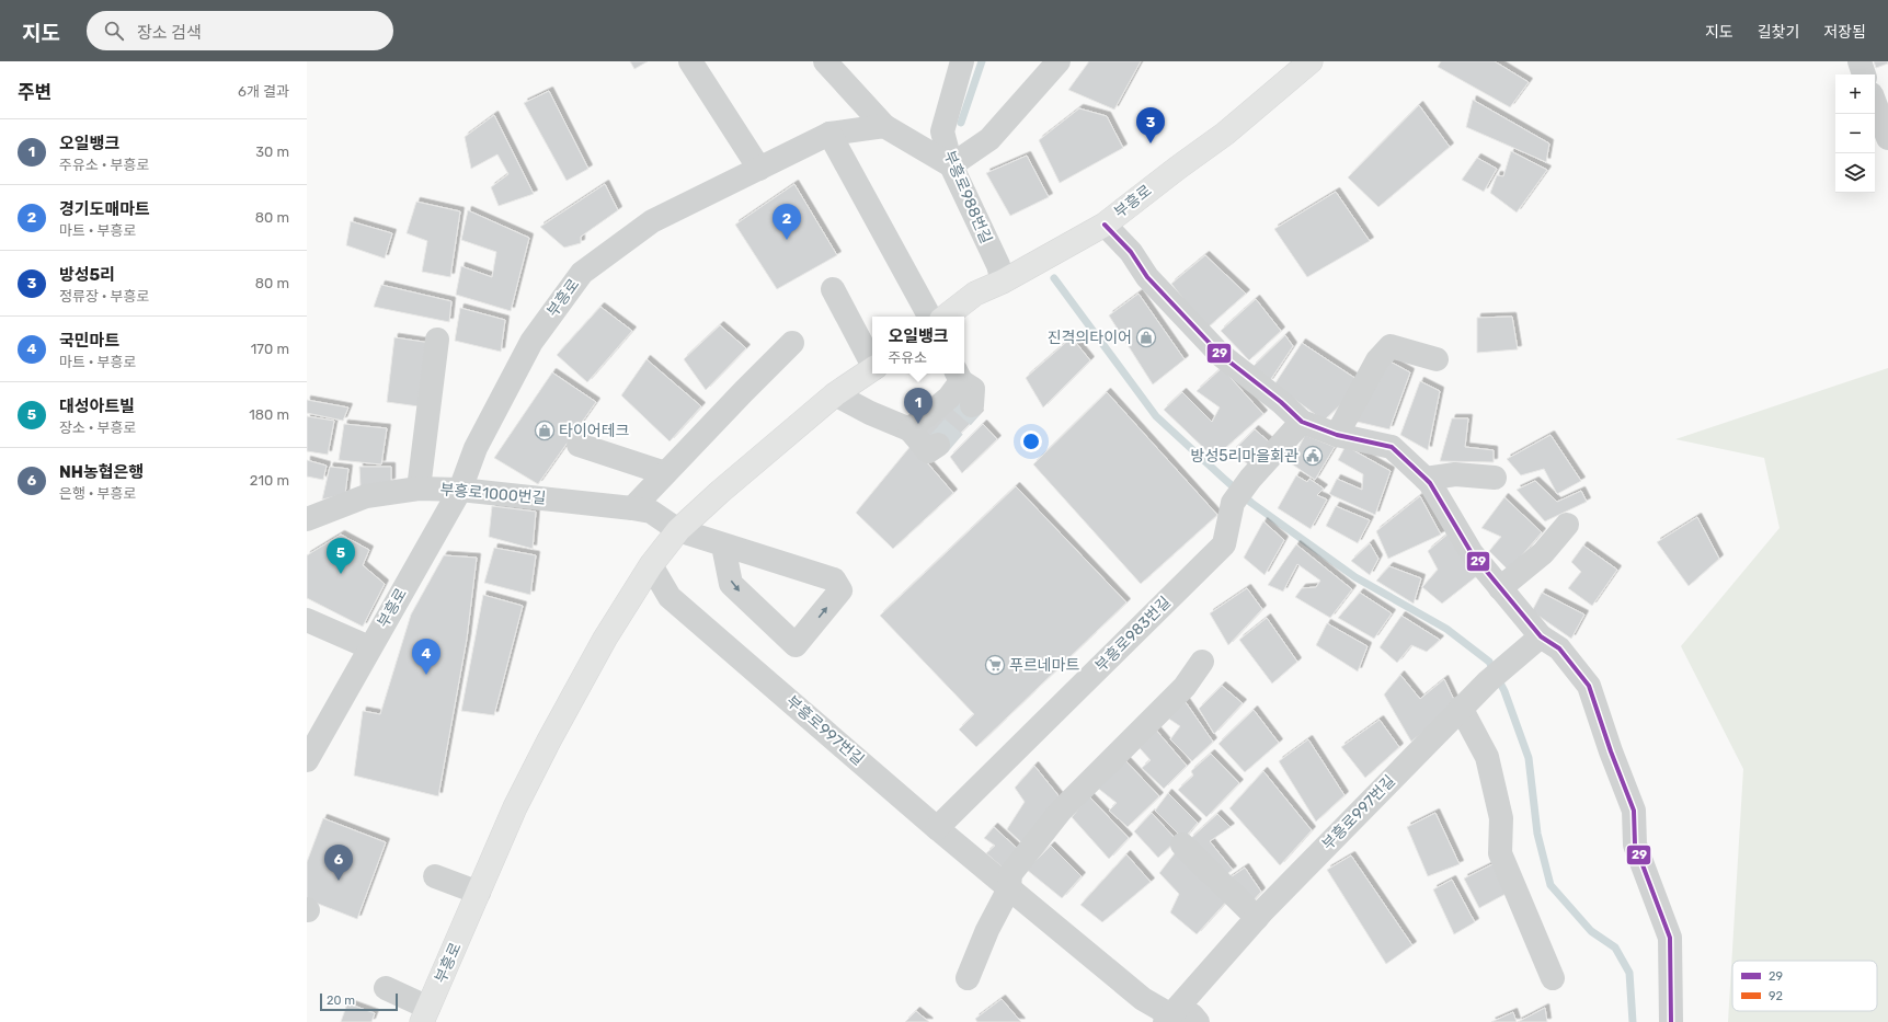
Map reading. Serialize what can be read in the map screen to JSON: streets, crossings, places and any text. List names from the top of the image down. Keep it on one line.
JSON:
{"streets":{"main road":["부흥로"],"street":["부흥로988번길","부흥로1000번길","부흥로983번길","부흥로997번길"]},"crossings":[["부흥로988번길","부흥로"],["부흥로","부흥로1000번길"],["부흥로","부흥로997번길"],["부흥로983번길","부흥로997번길"]],"places":{"shop":["진격의타이어","타이어테크"],"public building":["방성5리마을회관"],"supermarket":["푸르네마트"]},"lines":["transit line 29"],"legend":["29","92"],"scale_bar":"20 m","page":{"header":"지도","search":"장소 검색","nav":["지도","길찾기","저장됨"],"heading":["주변","6개 결과"],"map_buttons":["+","−"],"pins":["3","2","1","5","4","6"],"list":[{"mark":"1","name":"오일뱅크","note":"주유소 · 부흥로","value":"30 m"},{"mark":"2","name":"경기도매마트","note":"마트 · 부흥로","value":"80 m"},{"mark":"3","name":"방성5리","note":"정류장 · 부흥로","value":"80 m"},{"mark":"4","name":"국민마트","note":"마트 · 부흥로","value":"170 m"},{"mark":"5","name":"대성아트빌","note":"장소 · 부흥로","value":"180 m"},{"mark":"6","name":"NH농협은행","note":"은행 · 부흥로","value":"210 m"}],"popup":["오일뱅크","주유소"],"scale":"20 m"}}
